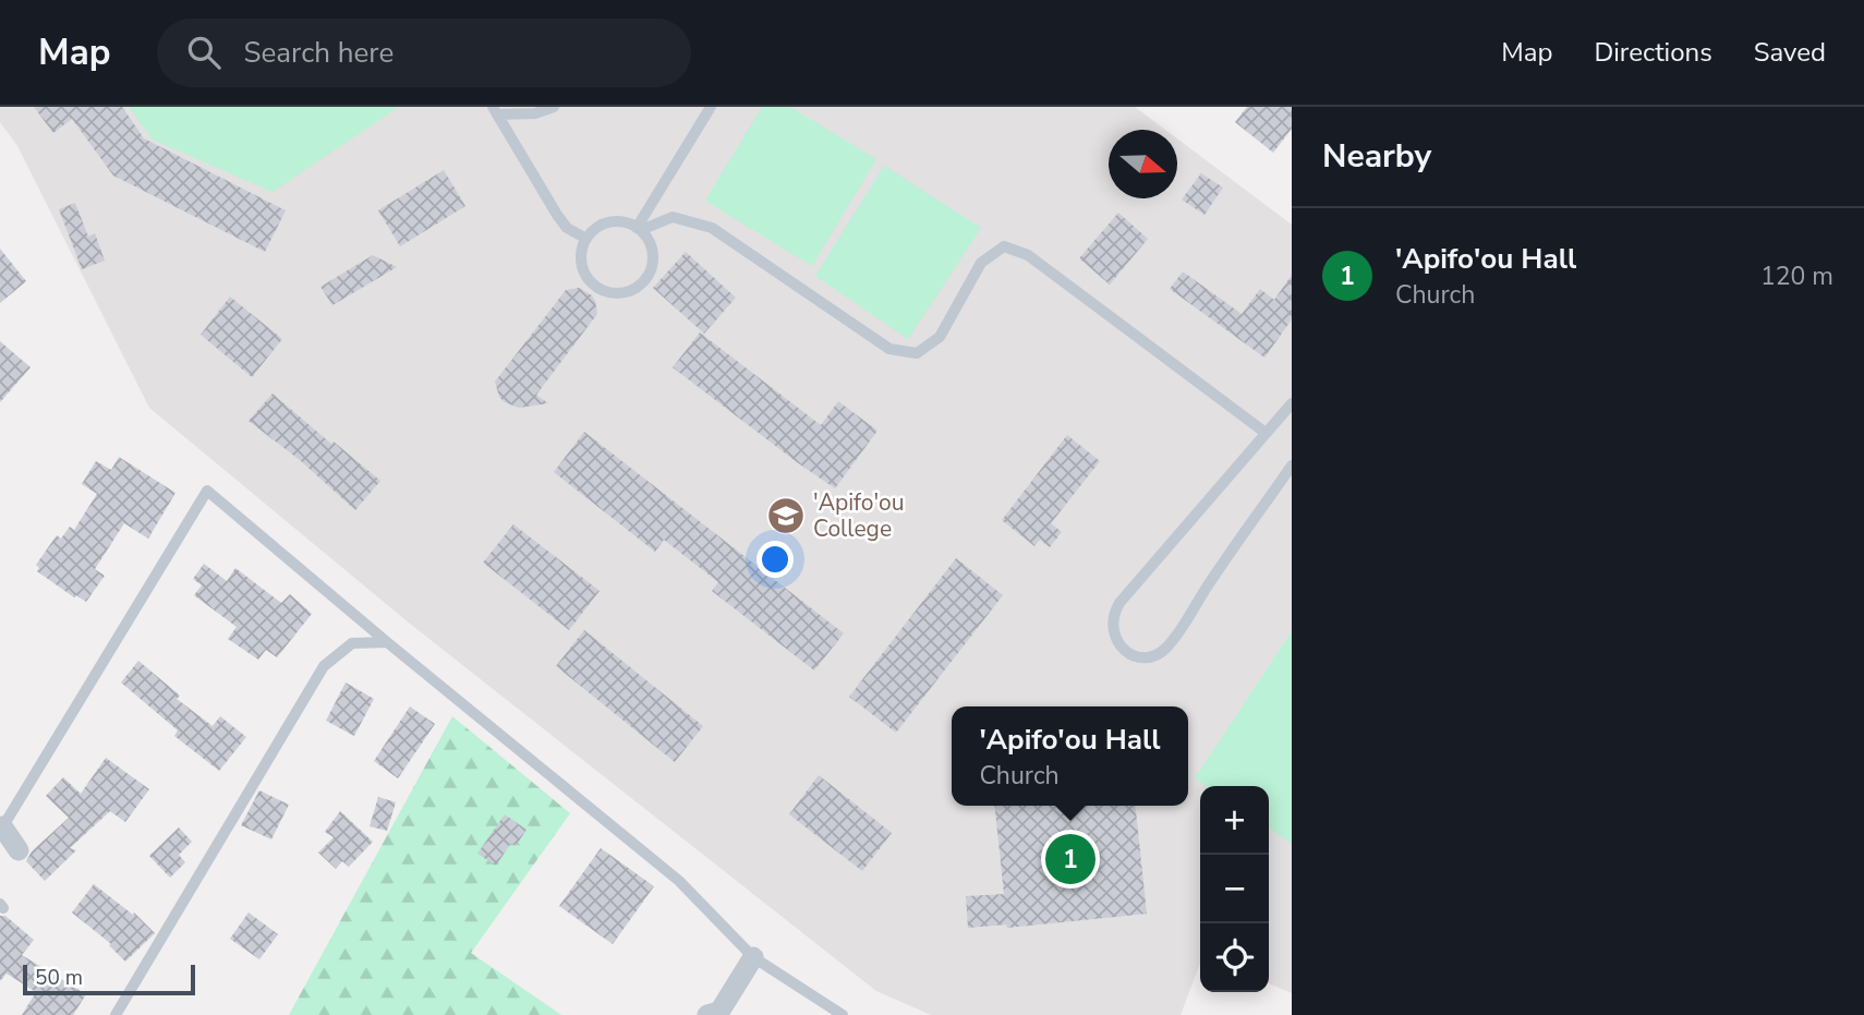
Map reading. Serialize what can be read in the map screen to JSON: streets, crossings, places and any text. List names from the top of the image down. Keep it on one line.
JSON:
{"places":{"school or university":["'Apifo'ou College"]},"scale_bar":"50 m","north":"right","page":{"header":"Map","search":"Search here","nav":["Map","Directions","Saved"],"heading":"Nearby","list":[{"mark":"1","name":"'Apifo'ou Hall","note":"Church","value":"120 m"}],"popup":["'Apifo'ou Hall","Church"],"map_buttons":["+","−"],"pins":"1","scale":"50 m"}}
